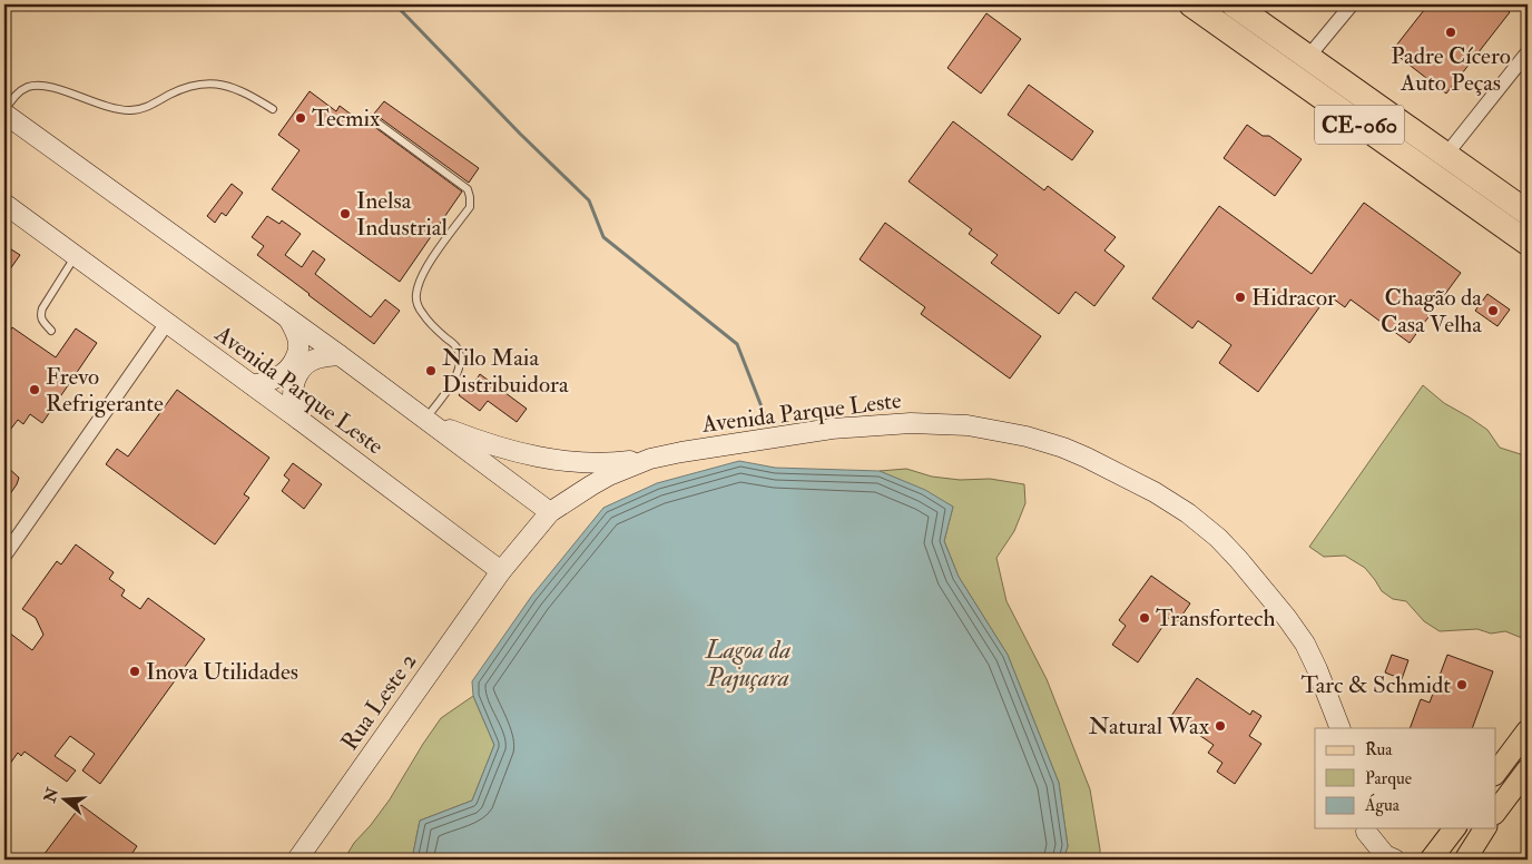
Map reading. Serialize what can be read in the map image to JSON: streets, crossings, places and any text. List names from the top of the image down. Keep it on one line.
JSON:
{"streets":{"highway":["CE-060"],"street":["Avenida Parque Leste","Rua Leste 2"]},"crossings":[["Avenida Parque Leste","Rua Leste 2"]],"water":["Lagoa da Pajuçara"],"places":["Padre Cícero Auto Peças","Tecmix","Inelsa Industrial","Hidracor","Chagão da Casa Velha","Nilo Maia Distribuidora","Frevo Refrigerante","Transfortech","Inova Utilidades","Tarc & Schmidt","Natural Wax"],"legend":["Rua","Parque","Água"],"north":"left"}
